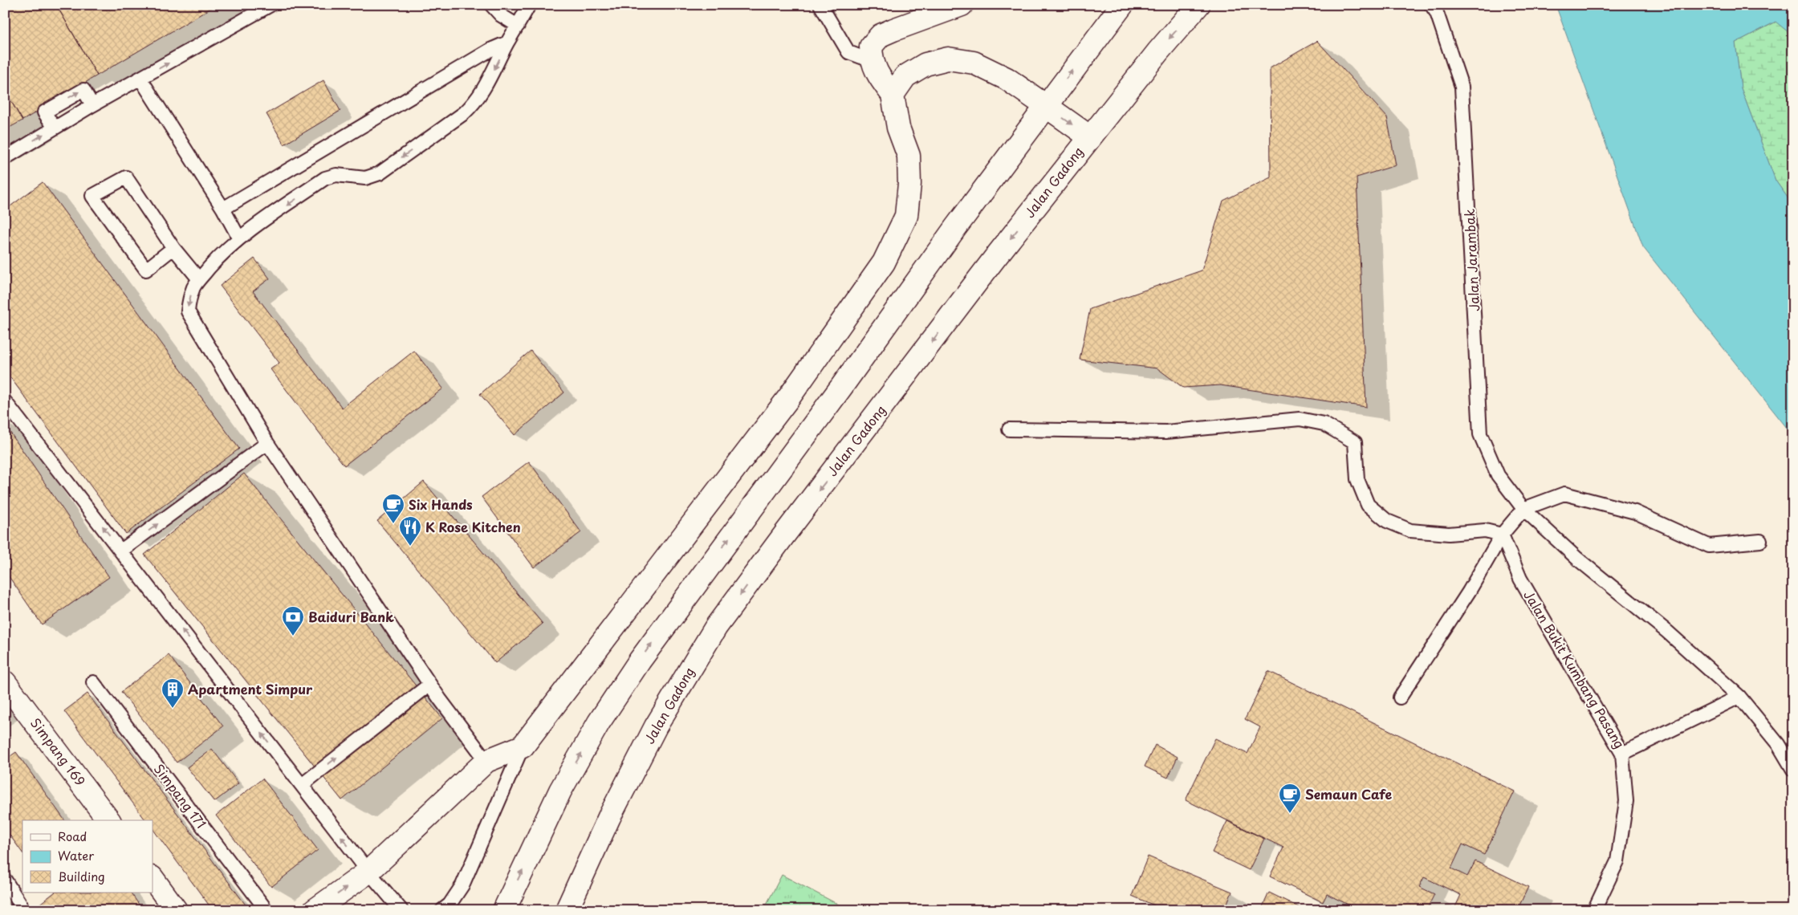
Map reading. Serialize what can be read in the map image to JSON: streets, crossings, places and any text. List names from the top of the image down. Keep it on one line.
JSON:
{"streets":{"main road":["Jalan Gadong","Simpang 169"],"lane":["Jalan Jarambak","Jalan Bukit Kumbang Pasang","Simpang 171"]},"places":{"cafe":["Six Hands","Semaun Cafe"],"restaurant":["K Rose Kitchen"],"bank":["Baiduri Bank"],"building":["Apartment Simpur"]},"legend":["Road","Water","Building"]}
